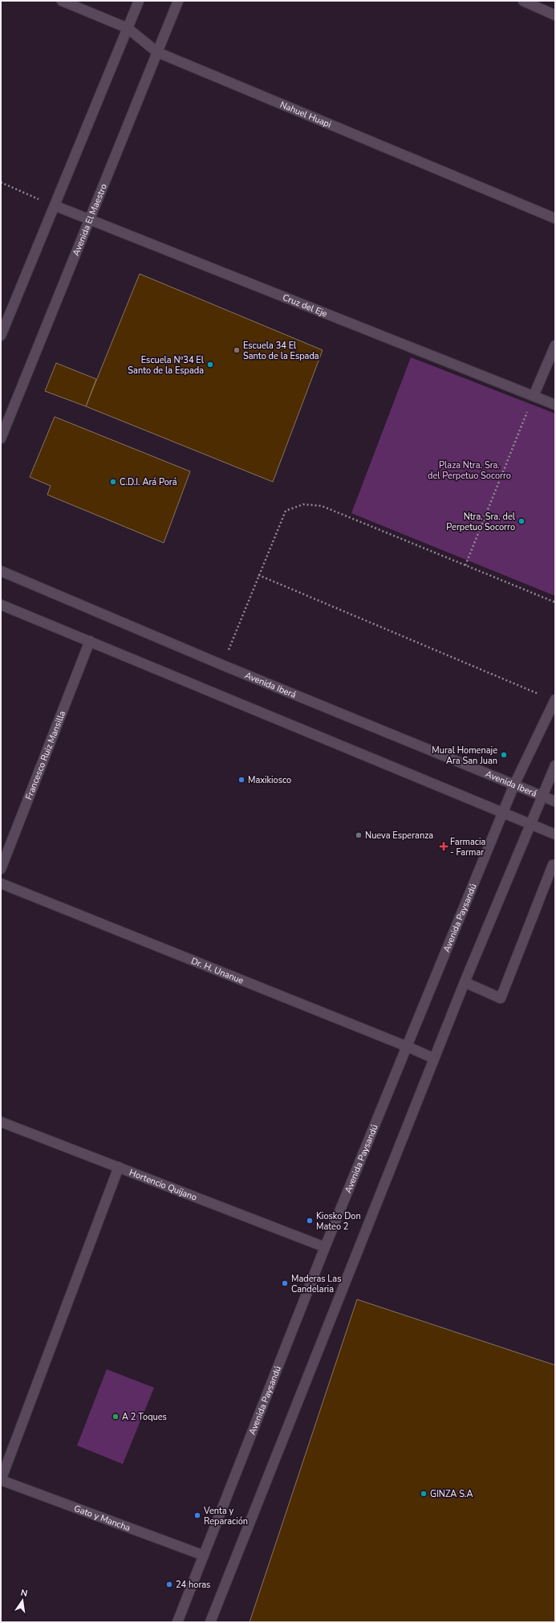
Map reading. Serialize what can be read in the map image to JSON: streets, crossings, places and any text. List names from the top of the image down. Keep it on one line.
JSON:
{"streets":{"main road":["Nahuel Huapi","Avenida El Maestro","Cruz del Eje","Avenida Iberá","Francesco Ruiz Mansilla","Avenida Paysandú","Dr. H. Unanue","Hortencio Quijano","Gato y Mancha"]},"crossings":[["Nahuel Huapi","Avenida El Maestro"],["Avenida El Maestro","Cruz del Eje"],["Avenida Iberá","Avenida Paysandú"],["Avenida Paysandú","Dr. H. Unanue"],["Avenida Paysandú","Hortencio Quijano"],["Avenida Paysandú","Gato y Mancha"]],"parks":["Plaza Ntra. Sra. del Perpetuo Socorro"],"places":{"other":["Escuela 34 El Santo de la Espada","Escuela Nº34 El Santo de la Espada","C.D.I. Ará Porá","Ntra. Sra. del Perpetuo Socorro","Mural Homenaje Ara San Juan","Maxikiosco","Nueva Esperanza","Kiosko Don Mateo 2","Maderas Las Candelaria","A 2 Toques","GINZA S.A","Venta y Reparación","24 horas"],"health":["Farmacia - Farmar"]},"north":"top"}
